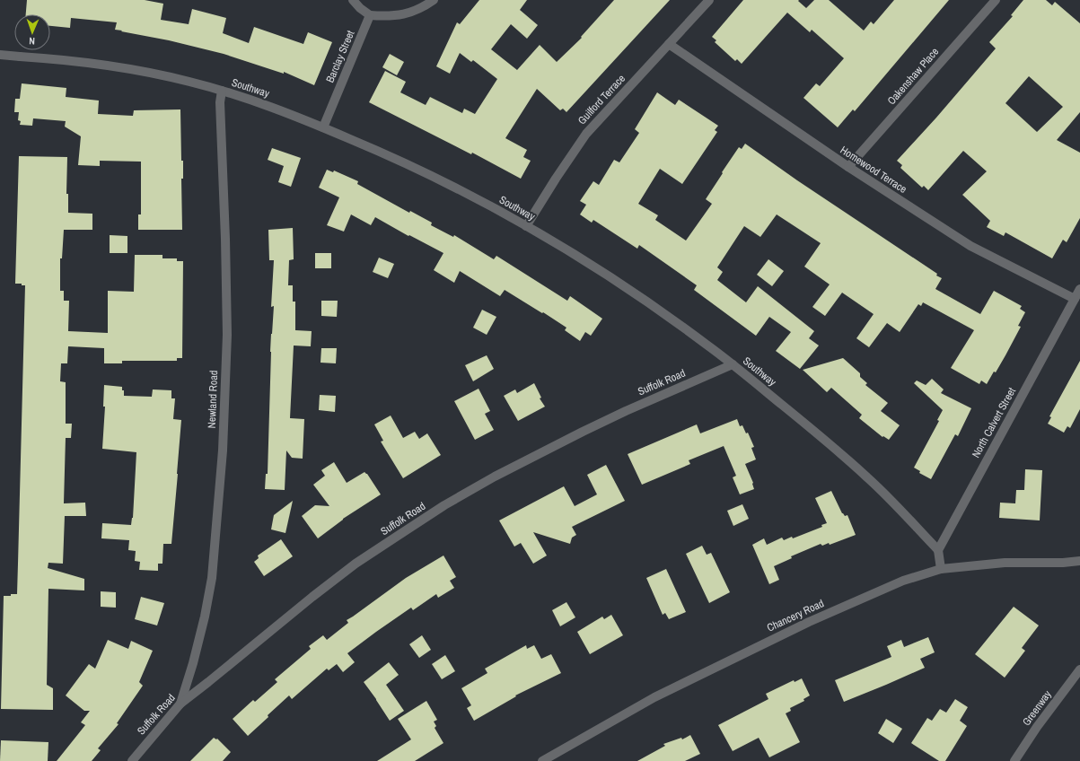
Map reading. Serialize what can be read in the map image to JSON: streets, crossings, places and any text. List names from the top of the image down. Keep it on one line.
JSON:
{"streets":{"street":["Barclay Street","Oakenshaw Place","Southway","Guilford Terrace","Homewood Terrace","Suffolk Road","Newland Road","North Calvert Street","Chancery Road","Greenway"]},"crossings":[["Barclay Street","Southway"],["Oakenshaw Place","Homewood Terrace"],["Southway","Guilford Terrace"],["Southway","Suffolk Road"],["Southway","Newland Road"],["Southway","North Calvert Street"],["Guilford Terrace","Homewood Terrace"],["Homewood Terrace","North Calvert Street"],["Suffolk Road","Newland Road"]],"north":"bottom"}
